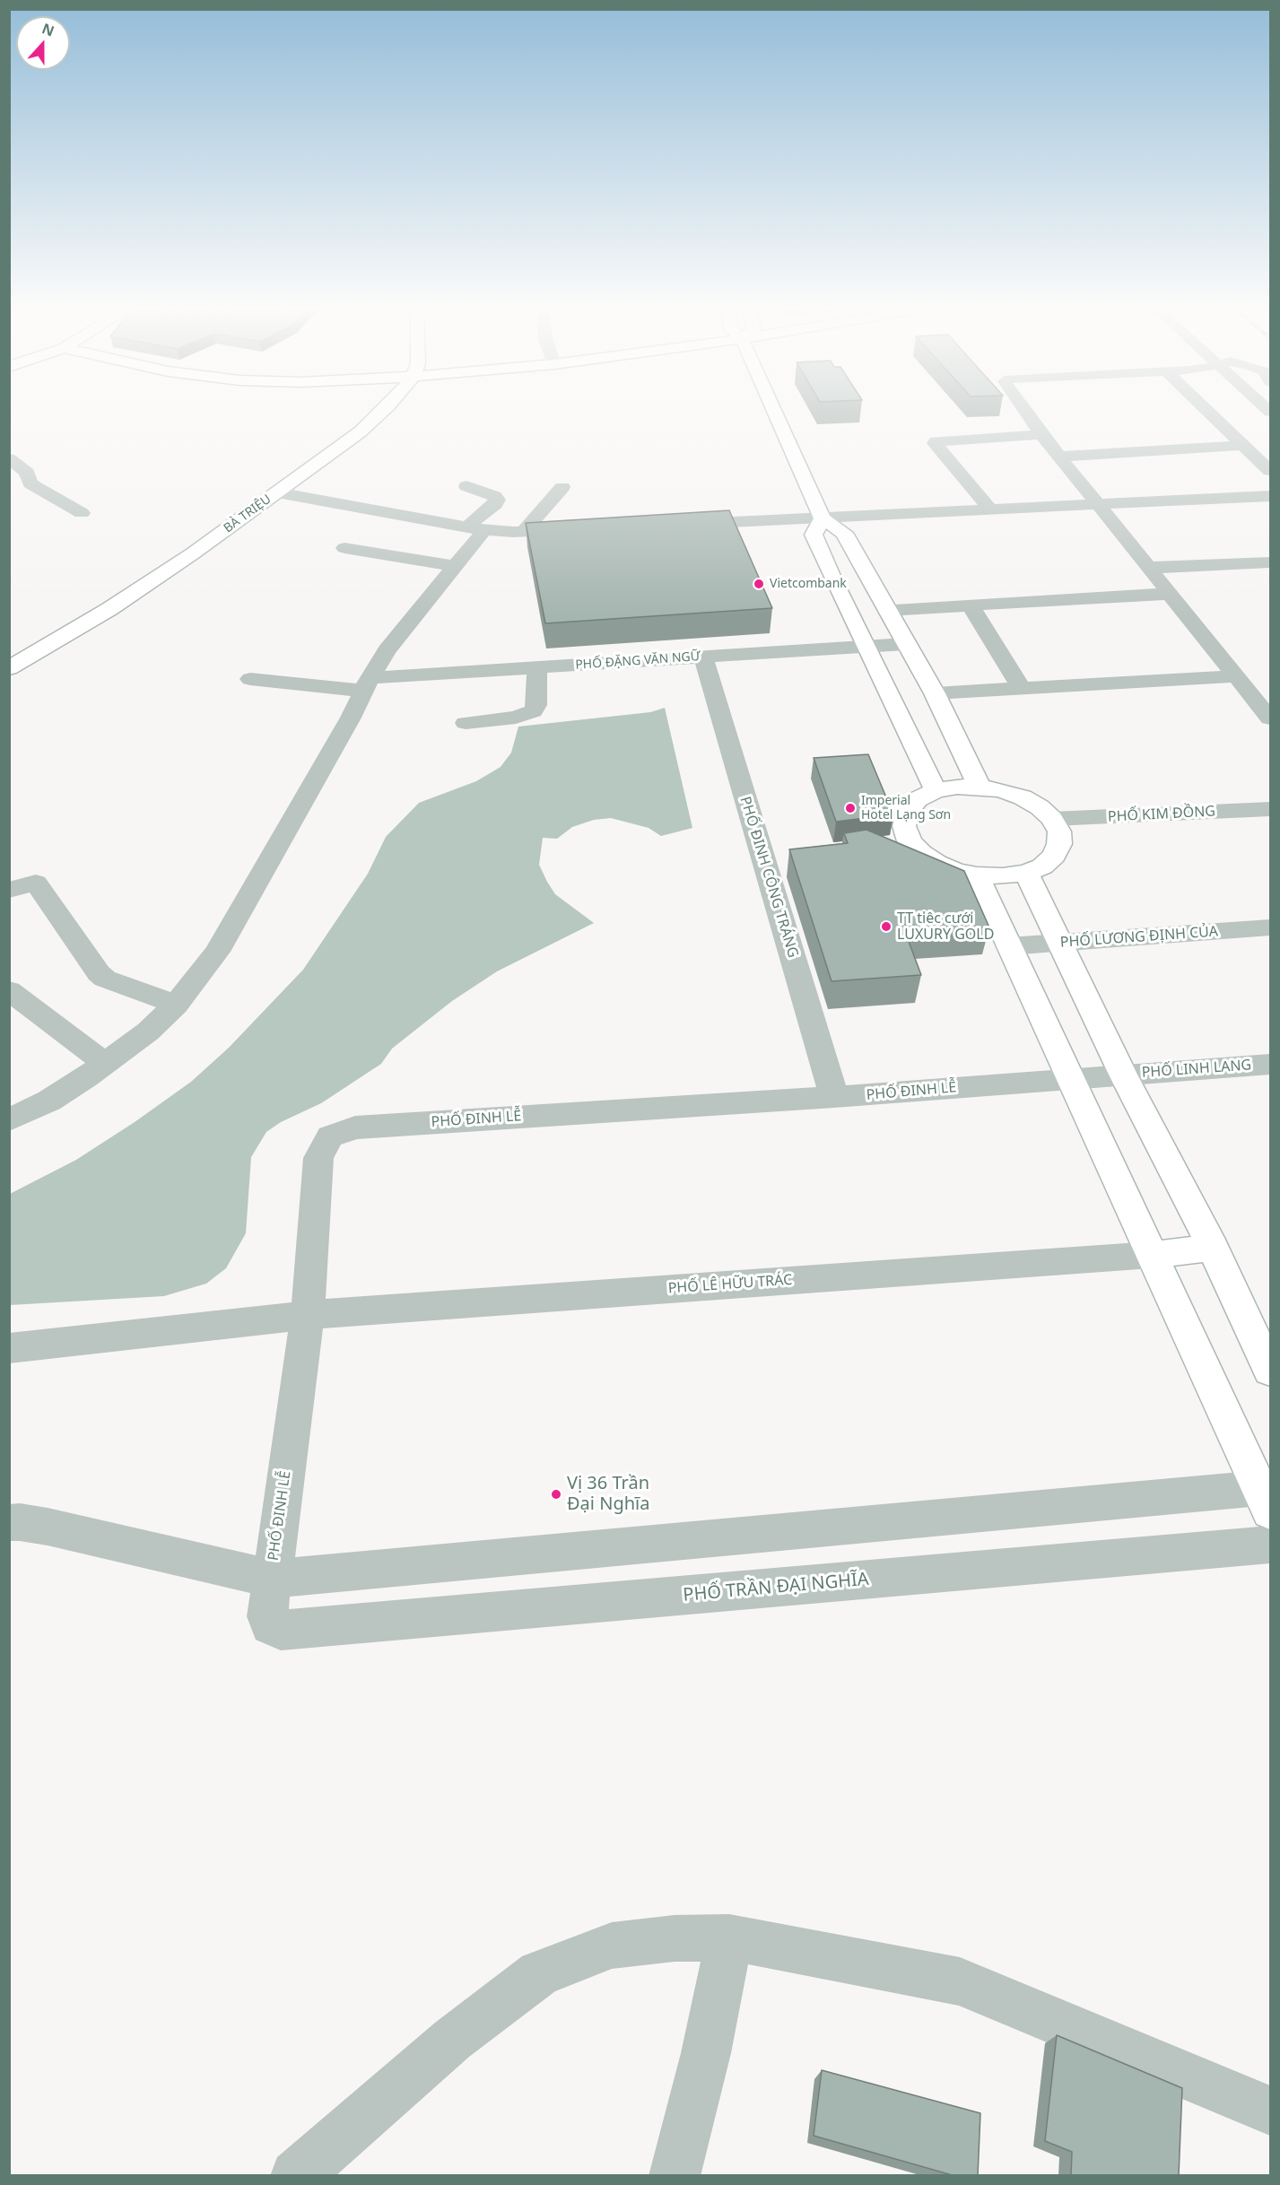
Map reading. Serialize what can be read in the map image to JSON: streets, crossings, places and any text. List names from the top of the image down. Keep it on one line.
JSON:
{"streets":{"street":["BÀ TRIỆU","PHỐ ĐẶNG VĂN NGỮ","PHỐ KIM ĐỒNG","PHỐ ĐINH CÔNG TRÁNG","PHỐ LƯƠNG ĐỊNH CỦA","PHỐ LINH LANG","PHỐ ĐINH LỄ","PHỐ LÊ HỮU TRÁC","PHỐ TRẦN ĐẠI NGHĨA"]},"crossings":[["PHỐ ĐẶNG VĂN NGỮ","PHỐ ĐINH CÔNG TRÁNG"],["PHỐ ĐINH CÔNG TRÁNG","PHỐ ĐINH LỄ"],["PHỐ LINH LANG","PHỐ ĐINH LỄ"],["PHỐ ĐINH LỄ","PHỐ LÊ HỮU TRÁC"],["PHỐ ĐINH LỄ","PHỐ TRẦN ĐẠI NGHĨA"]],"places":["Vietcombank","Imperial Hotel Lạng Sơn","TT tiêc cưới LUXURY GOLD","Vị 36 Trần Đại Nghĩa"],"north":"top"}
